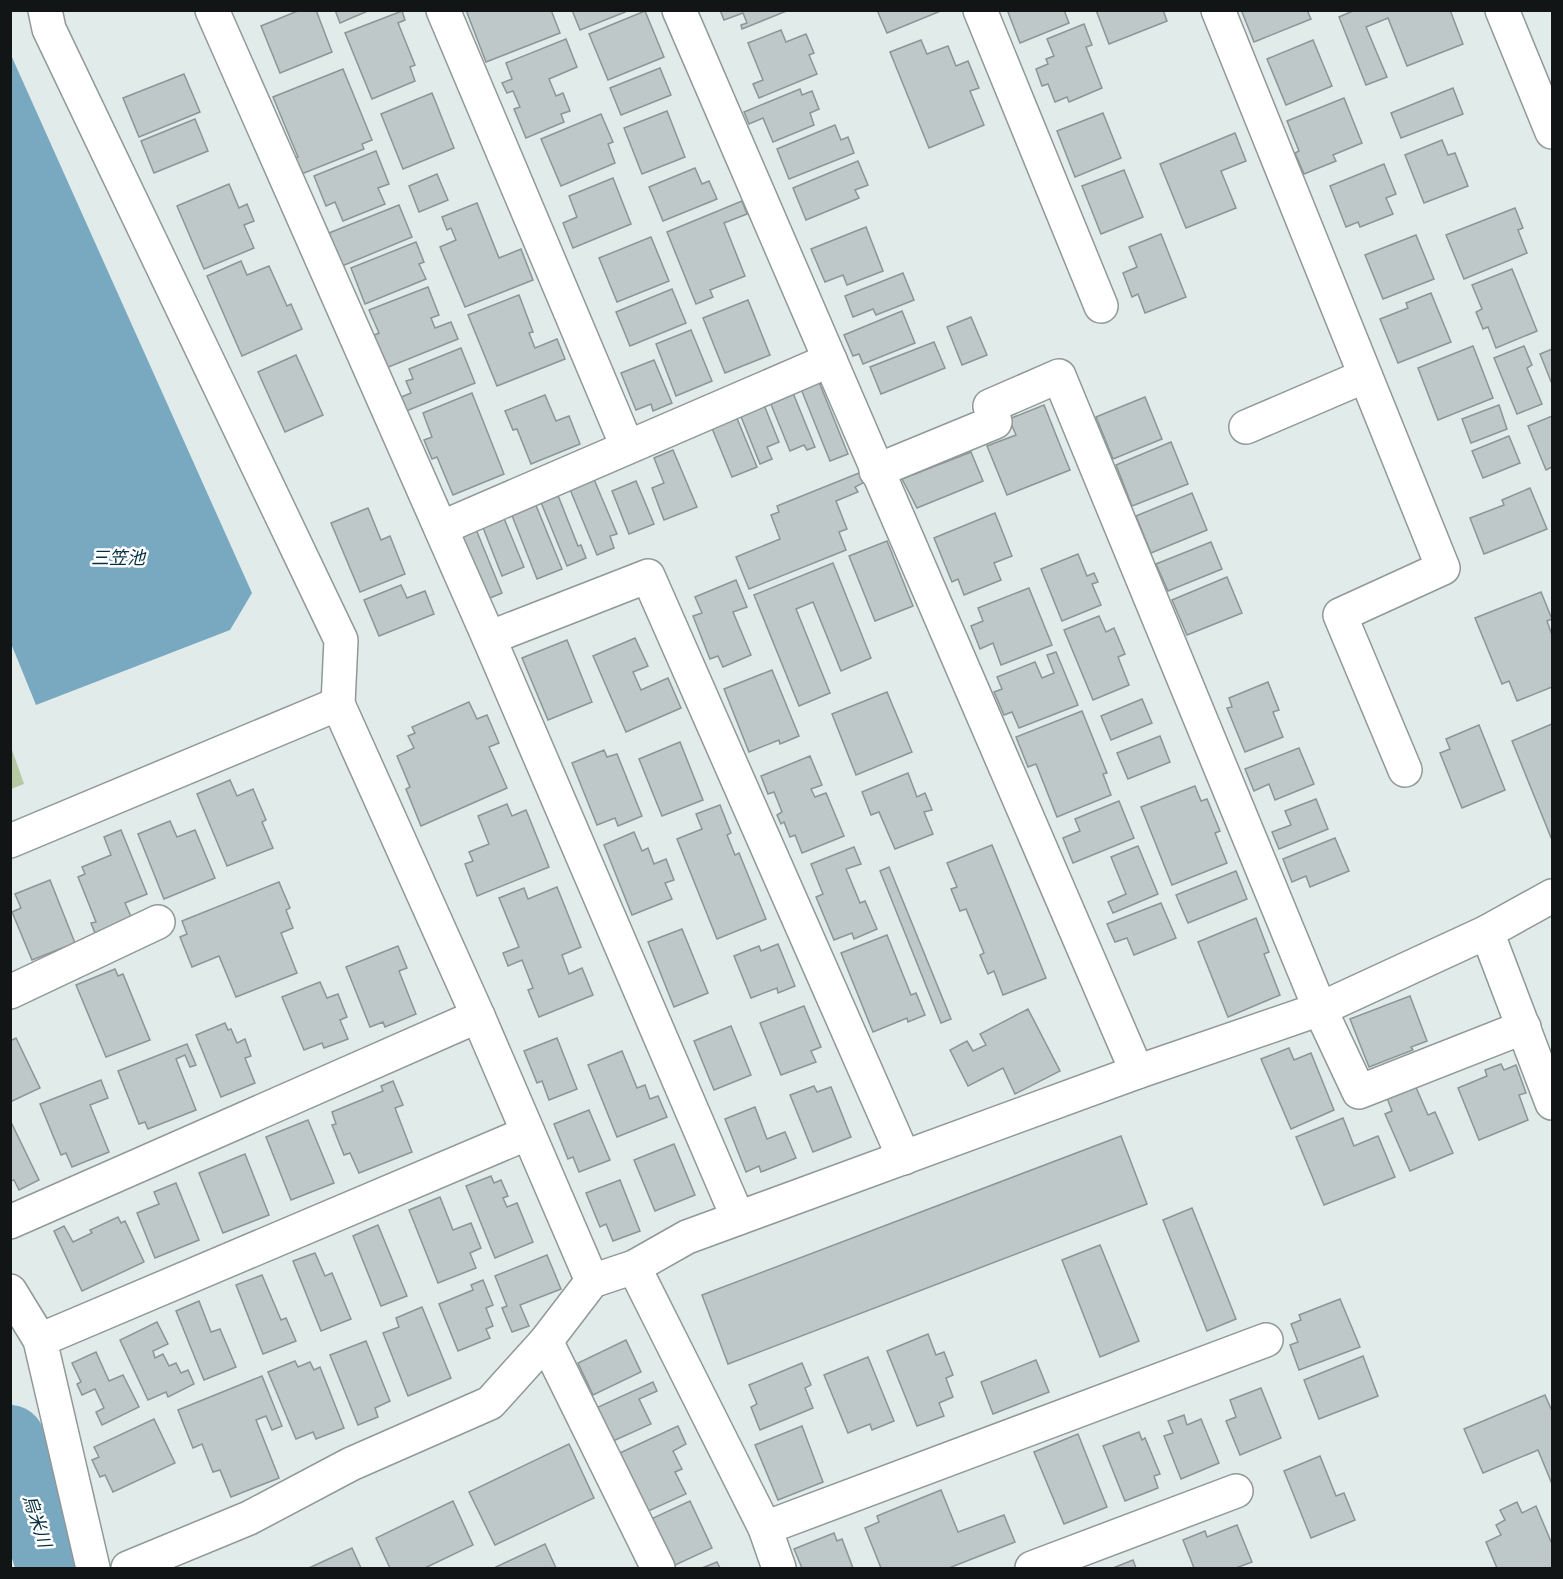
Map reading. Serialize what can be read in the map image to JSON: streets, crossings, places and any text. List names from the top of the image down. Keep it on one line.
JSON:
{"water":["三笠池","烏米川"]}
